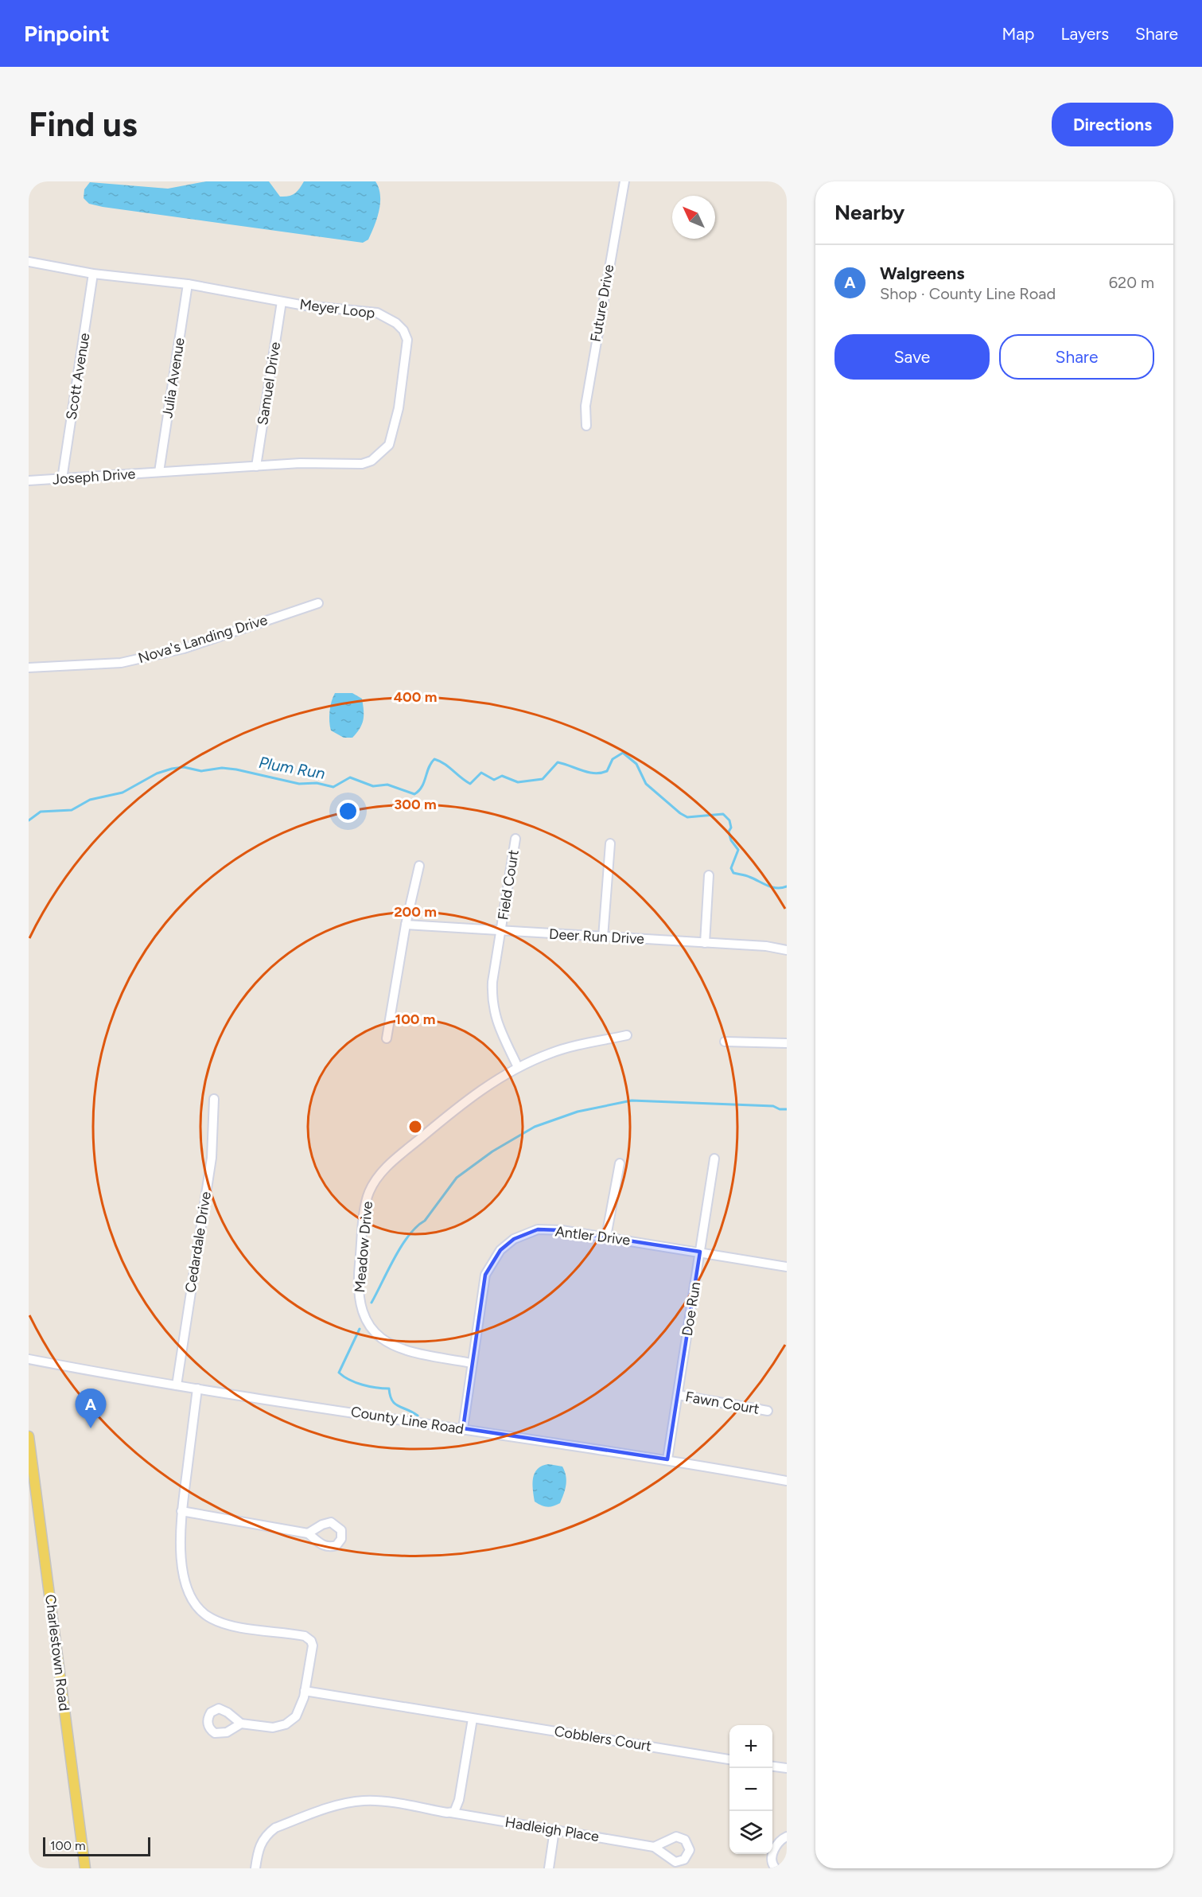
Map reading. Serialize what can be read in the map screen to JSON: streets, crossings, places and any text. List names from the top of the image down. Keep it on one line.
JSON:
{"streets":{"main road":["Charlestown Road"],"street":["Future Drive","Meyer Loop","Scott Avenue","Julia Avenue","Samuel Drive","Joseph Drive","Nova's Landing Drive","Field Court","Deer Run Drive","Antler Drive","Cedardale Drive","Meadow Drive","Doe Run","Fawn Court","County Line Road","Cobblers Court","Hadleigh Place"]},"crossings":[["Meyer Loop","Scott Avenue"],["Meyer Loop","Julia Avenue"],["Meyer Loop","Samuel Drive"],["Meyer Loop","Joseph Drive"],["Scott Avenue","Joseph Drive"],["Julia Avenue","Joseph Drive"],["Field Court","Deer Run Drive"],["Field Court","Meadow Drive"],["Antler Drive","Meadow Drive"],["Antler Drive","Doe Run"],["Antler Drive","County Line Road"],["Cedardale Drive","County Line Road"],["Doe Run","Fawn Court"],["Doe Run","County Line Road"]],"water":["Plum Run"],"scale_bar":"100 m","north":"top left","page":{"header":"Pinpoint","nav":["Map","Layers","Share"],"buttons":["Directions",["Save","Share"]],"title":"Find us","heading":"Nearby","list":[{"mark":"A","name":"Walgreens","note":"Shop · County Line Road","value":"620 m"}],"pins":"A","map_buttons":["+","−"],"scale":"100 m"},"rings":["400 m","300 m","200 m","100 m"]}
